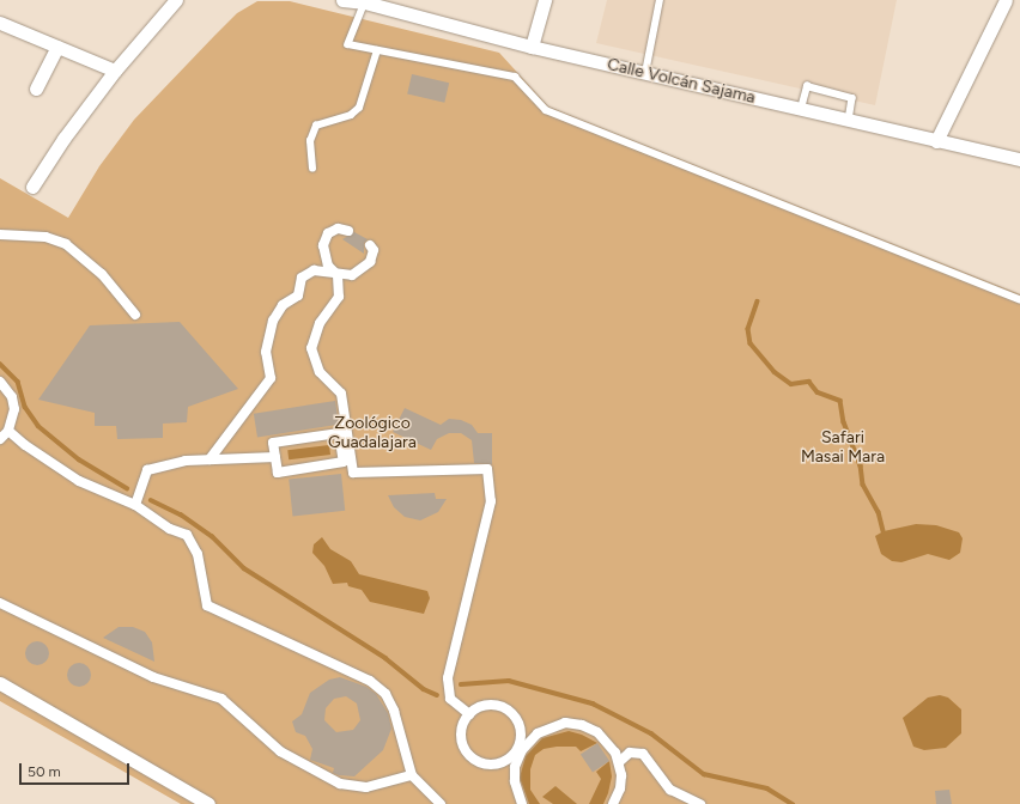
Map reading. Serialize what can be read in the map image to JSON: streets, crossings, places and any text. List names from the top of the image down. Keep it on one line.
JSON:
{"streets":{"street":["Calle Volcán Sajama"]},"parks":["Zoológico Guadalajara","Safari Masai Mara"],"scale_bar":"50 m"}
